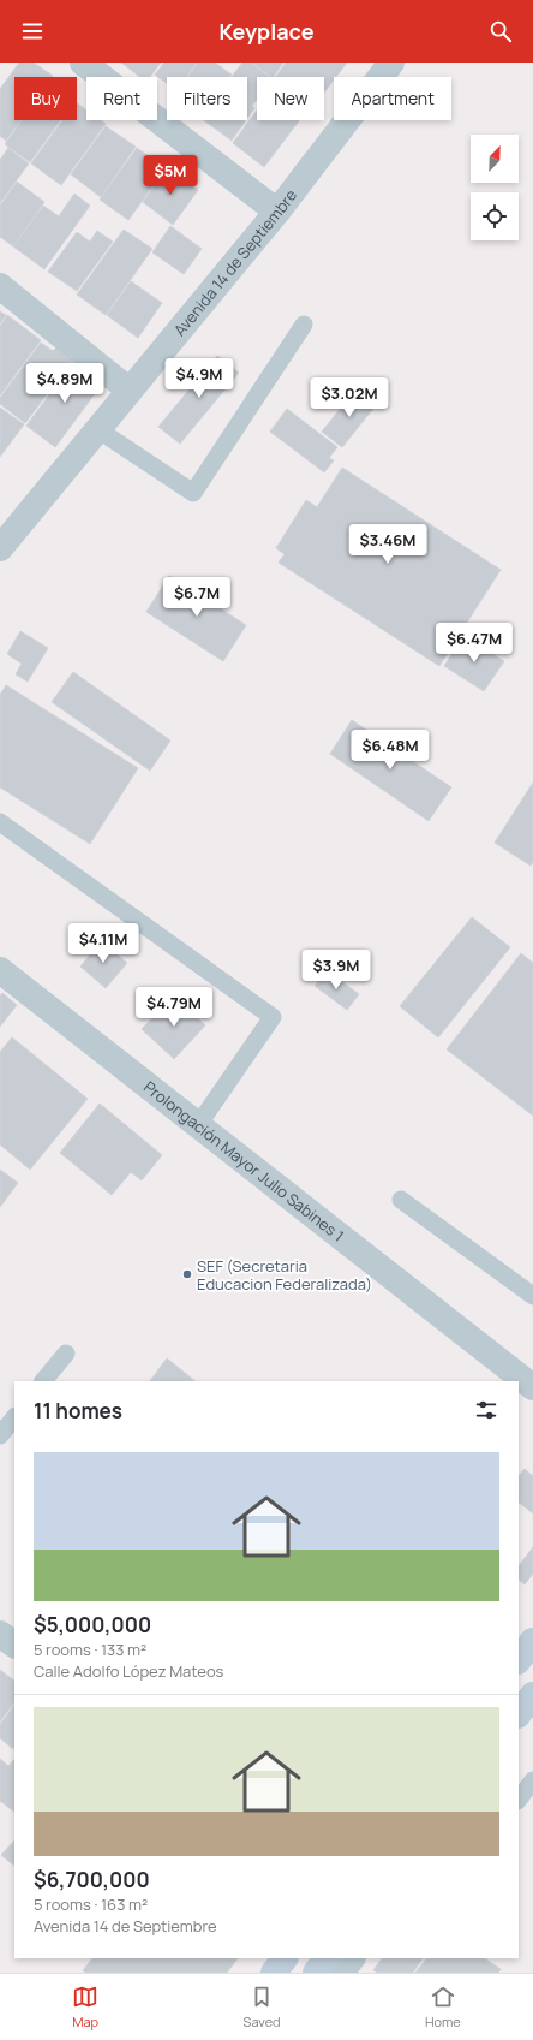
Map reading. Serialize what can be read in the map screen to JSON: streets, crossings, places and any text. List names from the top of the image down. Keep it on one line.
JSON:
{"streets":{"street":["Avenida 14 de Septiembre","Prolongación Mayor Julio Sabines 1"]},"places":["SEF (Secretaria Educacion Federalizada)"],"north":"top right","page":{"header":"Keyplace","chip":["Buy","Rent","Filters","New","Apartment"],"price":["$5M","$4.9M","$4.89M","$3.02M","$3.46M","$6.7M","$6.47M","$6.48M","$4.11M","$3.9M","$4.79M"],"heading":"11 homes","list":[{"name":"$5,000,000","note":"5 rooms · 133 m² · Calle Adolfo López Mateos"},{"name":"$6,700,000","note":"5 rooms · 163 m² · Avenida 14 de Septiembre"}],"tabs":["Map","Saved","Home"]}}
